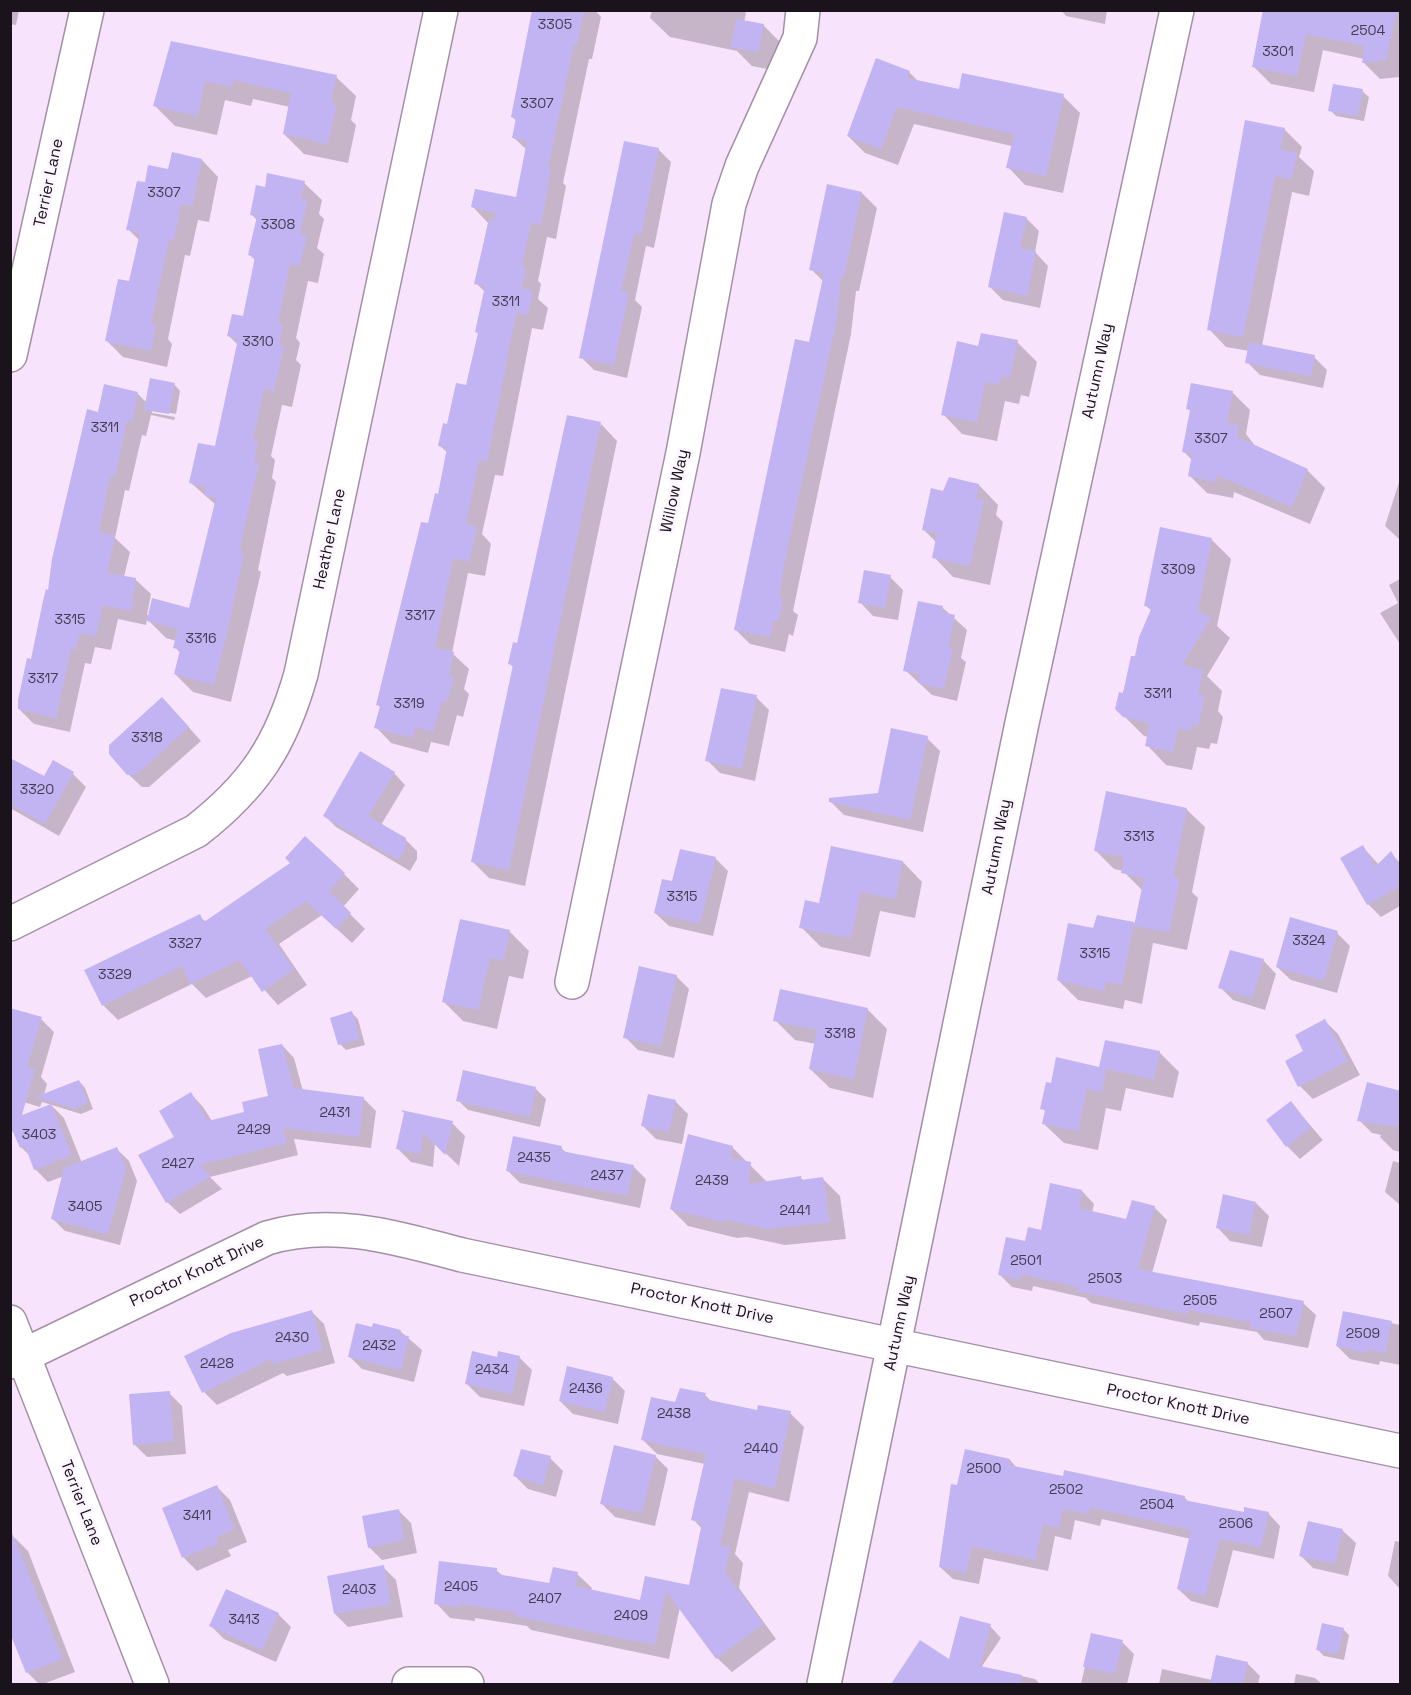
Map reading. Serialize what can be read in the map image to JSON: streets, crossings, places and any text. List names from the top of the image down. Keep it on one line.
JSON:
{"streets":{"street":["Terrier Lane","Autumn Way","Willow Way","Heather Lane","Proctor Knott Drive"]},"crossings":[["Terrier Lane","Proctor Knott Drive"],["Autumn Way","Proctor Knott Drive"]],"house_numbers":["3305","2504","3301","3307","3307","3308","3311","3310","3311","3307","3309","3317","3315","3316","3317","3311","3319","3318","3320","3313","3315","3324","3327","3315","3329","3318","2431","2429","3403","2435","2427","2437","2439","3405","2441","2501","2503","2505","2507","2509","2430","2432","2428","2434","2436","2438","2440","2500","2502","2504","3411","2506","2405","2403","2407","2409","3413"]}
